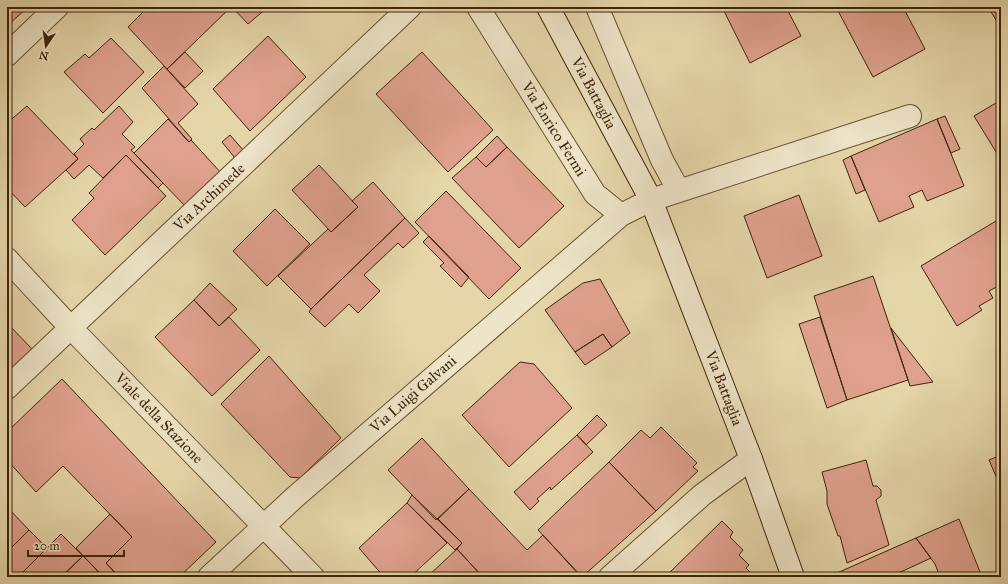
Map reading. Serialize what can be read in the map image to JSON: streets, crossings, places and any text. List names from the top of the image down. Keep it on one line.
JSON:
{"streets":{"street":["Via Battaglia","Via Enrico Fermi","Via Archimede","Via Luigi Galvani","Viale della Stazione"]},"crossings":[["Via Enrico Fermi","Via Luigi Galvani"],["Via Archimede","Viale della Stazione"],["Via Luigi Galvani","Viale della Stazione"]],"scale_bar":"20 m","north":"bottom"}
